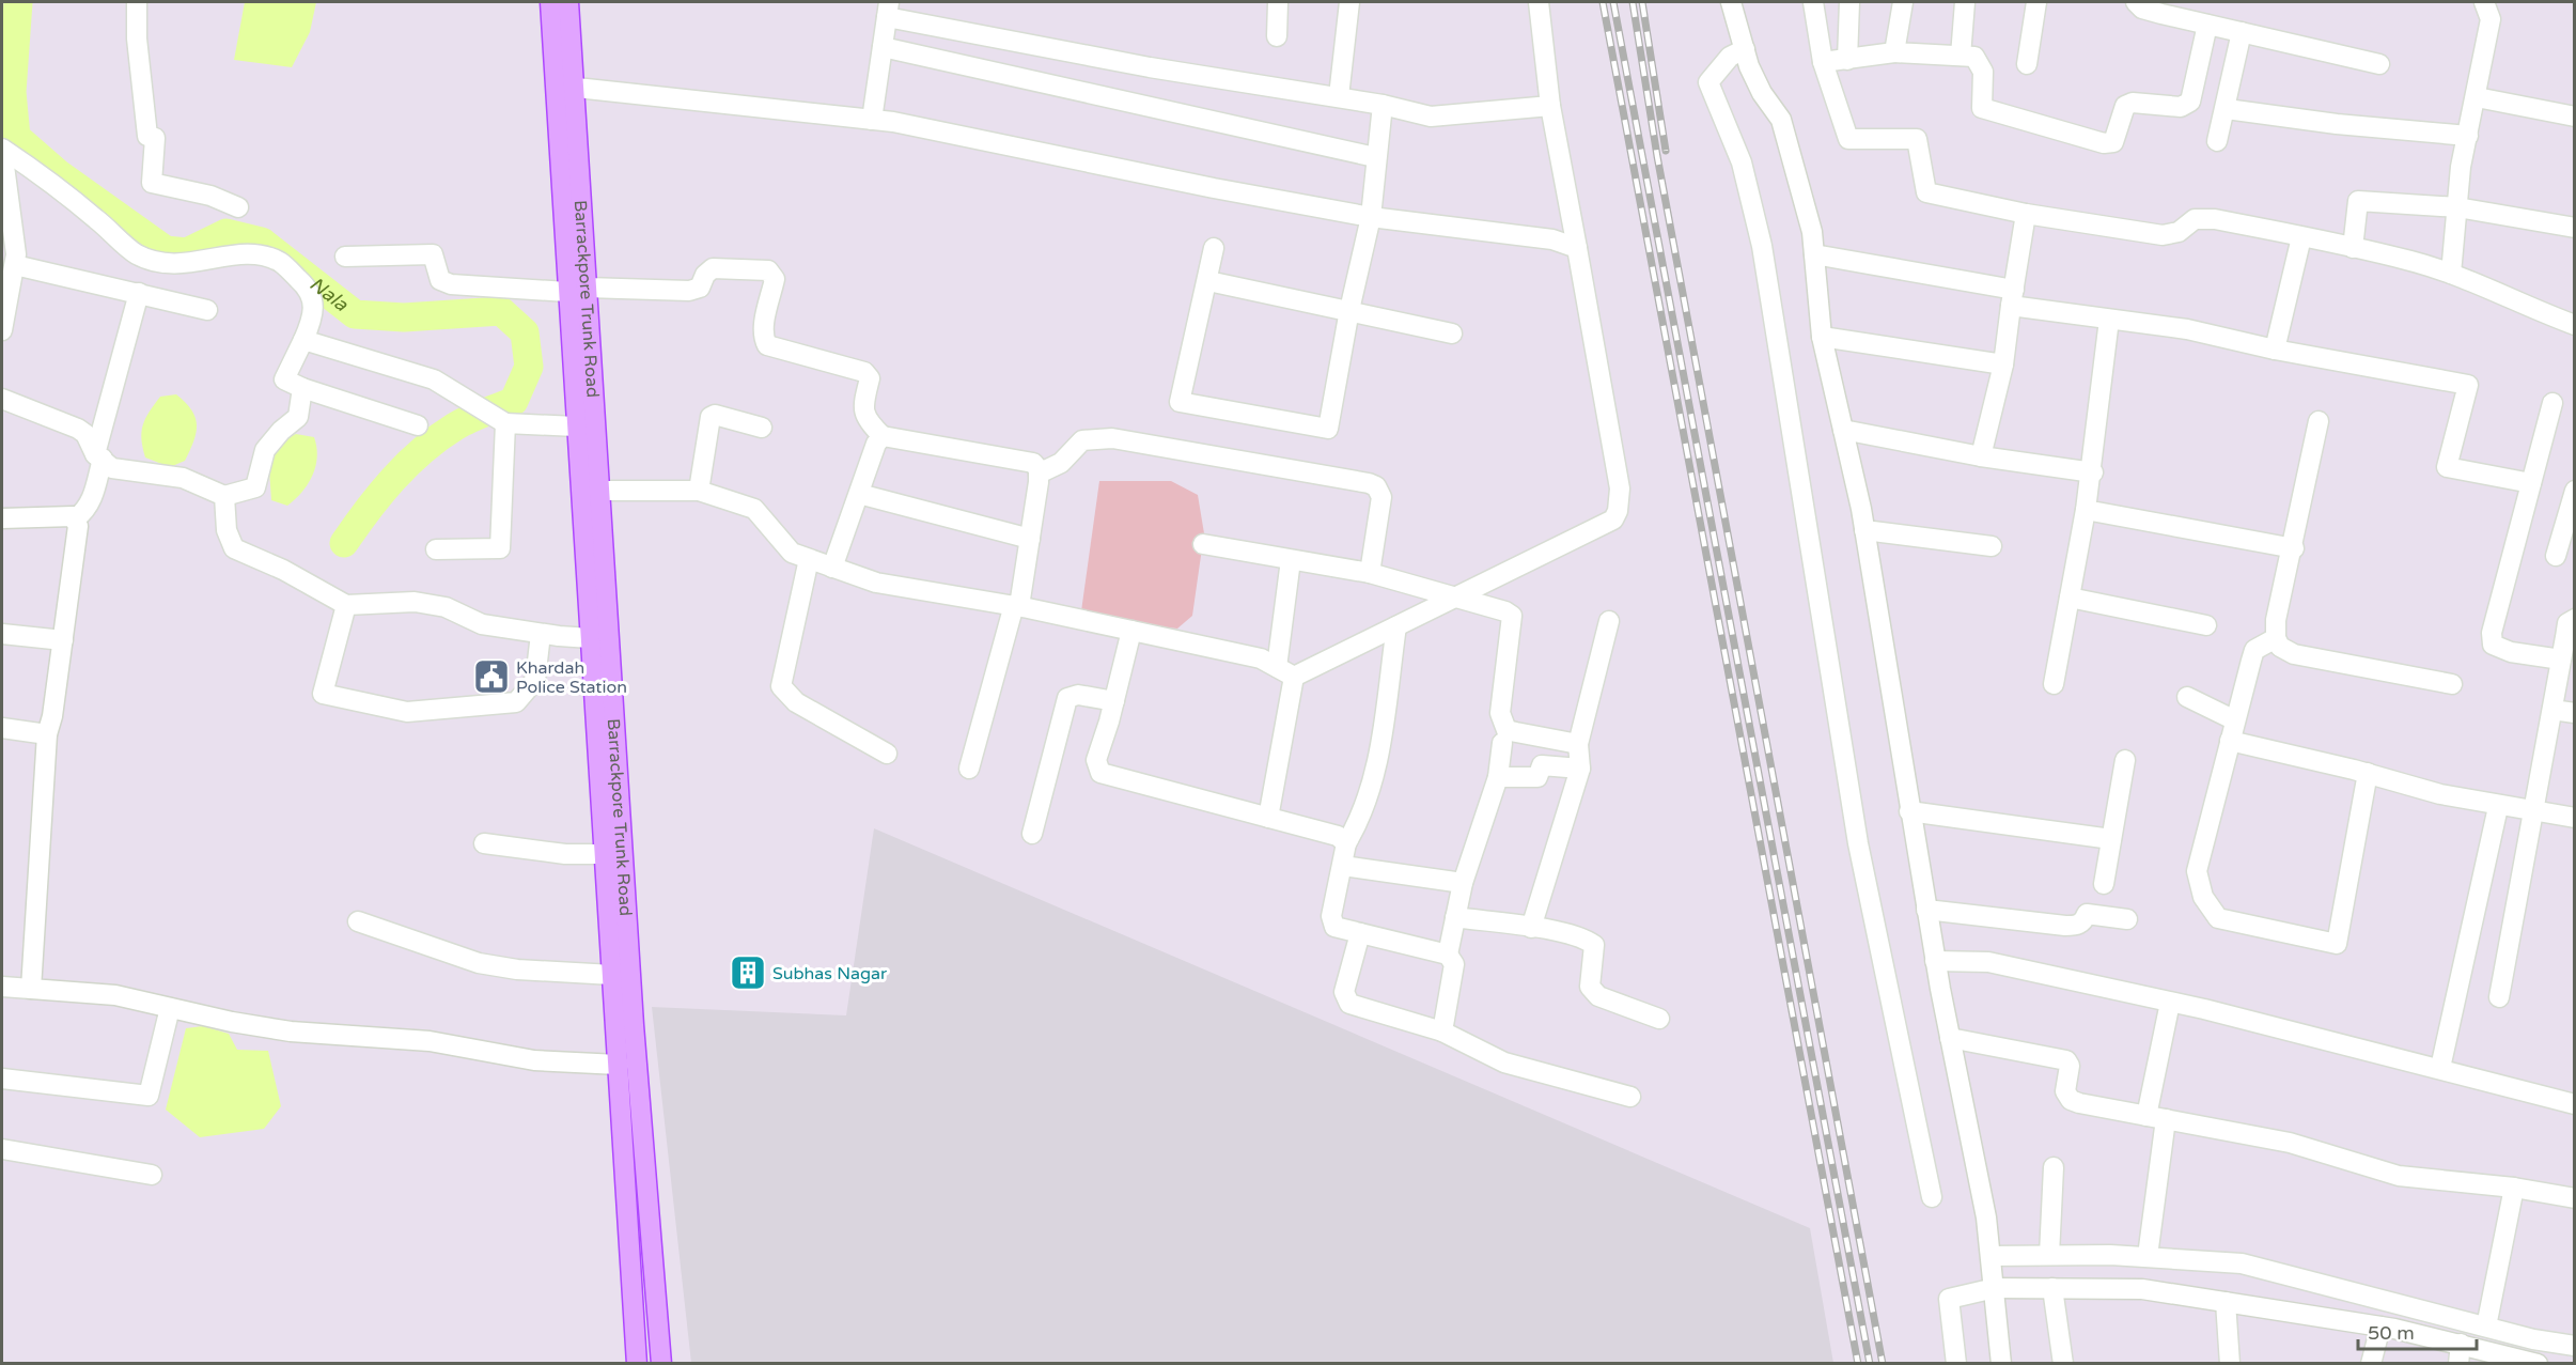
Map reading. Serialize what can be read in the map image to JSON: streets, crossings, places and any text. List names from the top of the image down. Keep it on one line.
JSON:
{"streets":{"main road":["Barrackpore Trunk Road"]},"water":["Nala"],"places":{"public building":["Khardah Police Station"],"building":["Subhas Nagar"]},"scale_bar":"50 m"}
